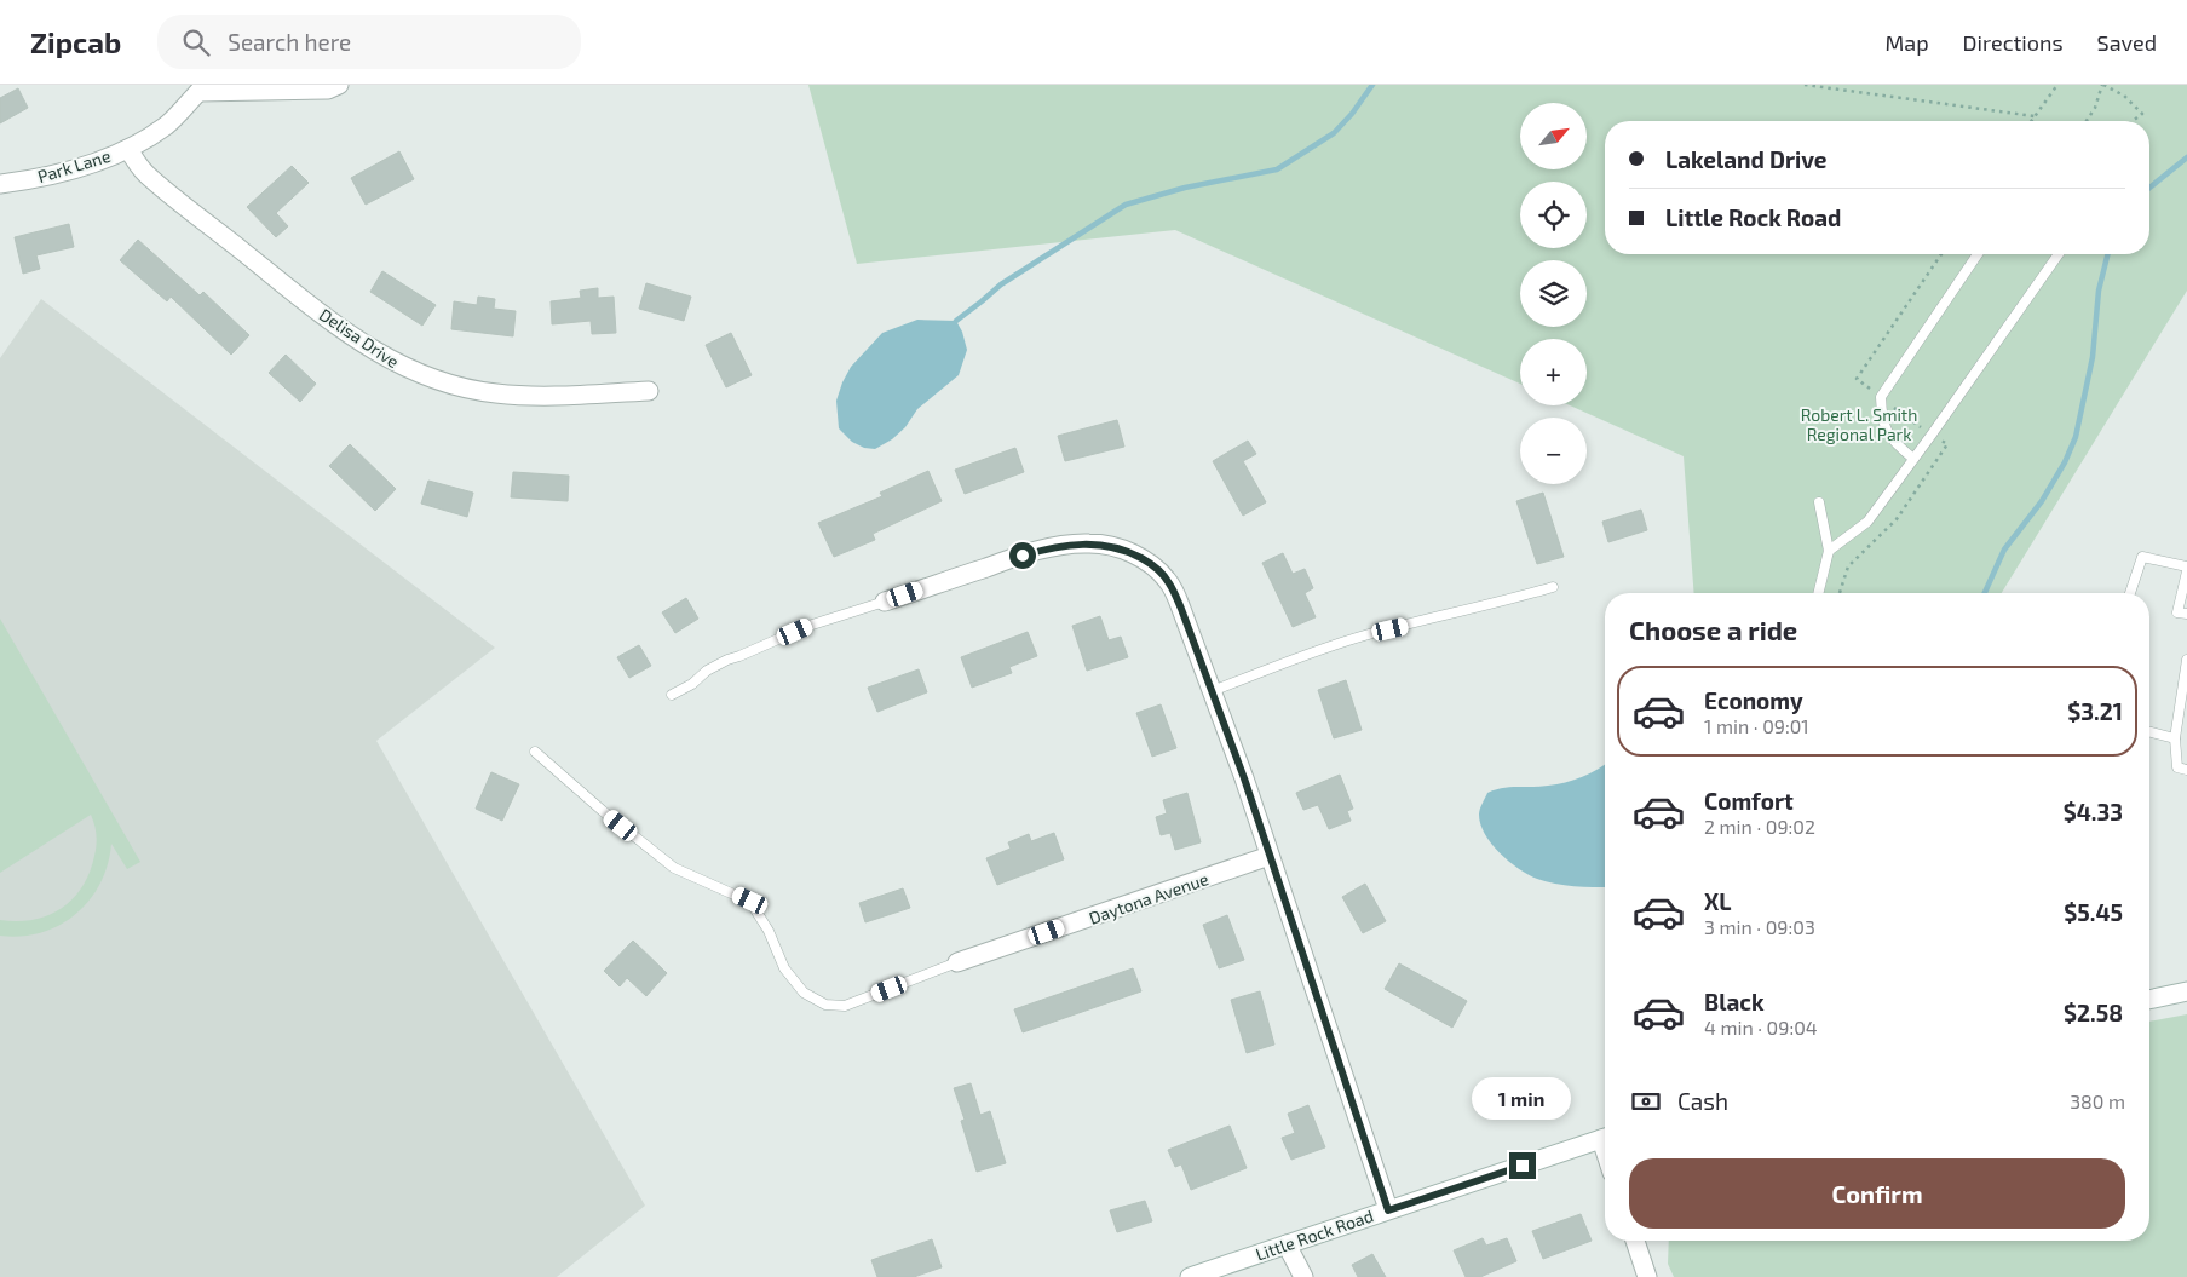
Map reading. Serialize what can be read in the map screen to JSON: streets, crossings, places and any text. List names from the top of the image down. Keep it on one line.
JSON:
{"streets":{"street":["Park Lane","Delisa Drive","Daytona Avenue","Little Rock Road"]},"crossings":[["Park Lane","Delisa Drive"]],"parks":["Robert L. Smith Regional Park"],"north":"top right","page":{"header":"Zipcab","search":"Search here","nav":["Map","Directions","Saved"],"map_buttons":["+","−"],"banner":["Lakeland Drive","Little Rock Road"],"heading":"Choose a ride","list":[{"name":"Economy","note":"1 min · 09:01","value":"$3.21"},{"name":"Comfort","note":"2 min · 09:02","value":"$4.33"},{"name":"XL","note":"3 min · 09:03","value":"$5.45"},{"name":"Black","note":"4 min · 09:04","value":"$2.58"}],"pay":["Cash","380 m"],"bubble":"1 min","buttons":"Confirm"}}
